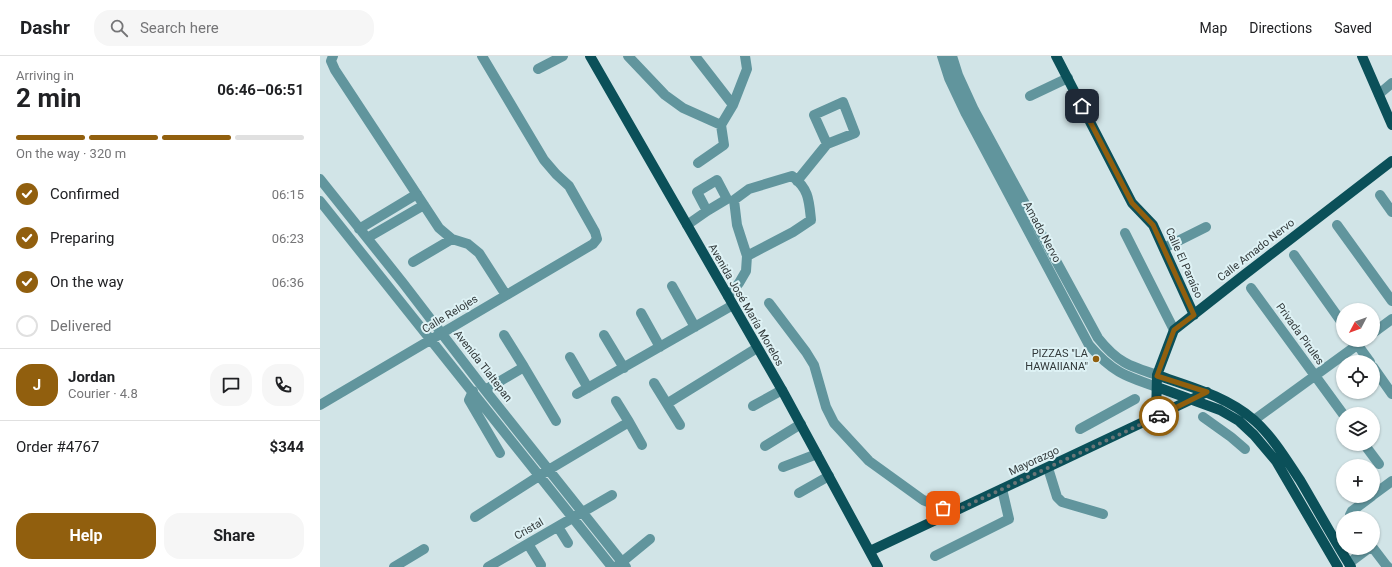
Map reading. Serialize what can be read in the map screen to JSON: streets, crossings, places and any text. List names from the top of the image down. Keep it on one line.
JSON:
{"streets":{"main road":["Calle Amado Nervo","Calle El Paraíso","Avenida José María Morelos","Mayorazgo"],"street":["Amado Nervo","Calle Relojes","Privada Pirules","Avenida Tlaltepan","Cristal"]},"crossings":[["Calle Amado Nervo","Calle El Paraíso"],["Avenida José María Morelos","Mayorazgo"],["Calle Relojes","Avenida Tlaltepan"],["Avenida Tlaltepan","Cristal"]],"places":["PIZZAS \"LA HAWAIIANA\""],"north":"bottom left","page":{"header":"Dashr","search":"Search here","nav":["Map","Directions","Saved"],"heading":["2 min","Arriving in","06:46–06:51"],"panel":["Jordan","Courier · 4.8","Order #4767","$344"],"bar":"On the way · 320 m","list":[["Confirmed","06:15"],["Preparing","06:23"],["On the way","06:36"],"Delivered"],"map_buttons":["+","−"],"round":"J","buttons":["Help","Share"]}}
